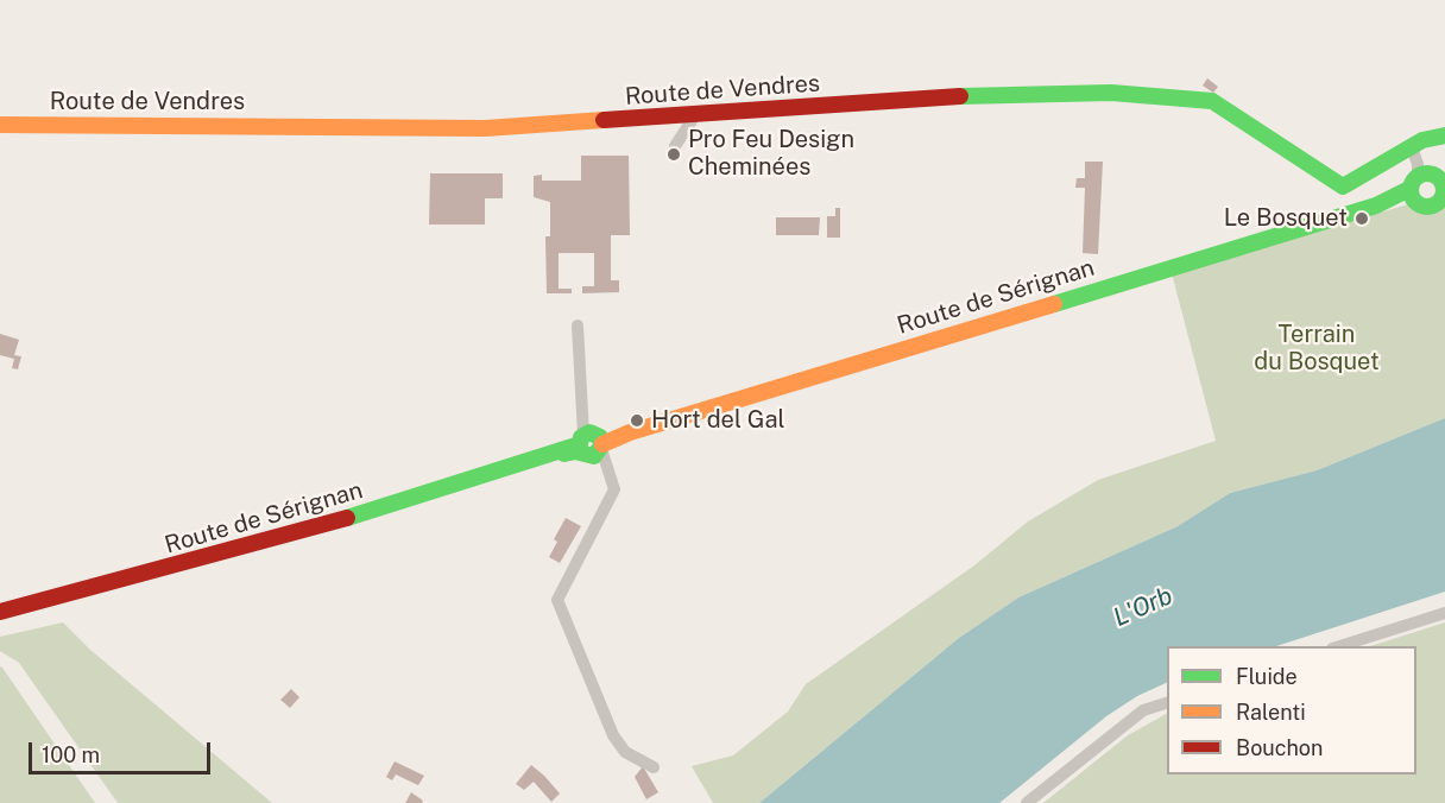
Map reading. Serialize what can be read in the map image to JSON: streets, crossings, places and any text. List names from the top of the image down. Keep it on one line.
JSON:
{"streets":{"street":["Route de Vendres","Route de Sérignan"]},"water":["L'Orb"],"parks":["Terrain du Bosquet"],"places":["Pro Feu Design Cheminées","Le Bosquet","Hort del Gal"],"legend":["Fluide","Ralenti","Bouchon"],"scale_bar":"100 m"}
